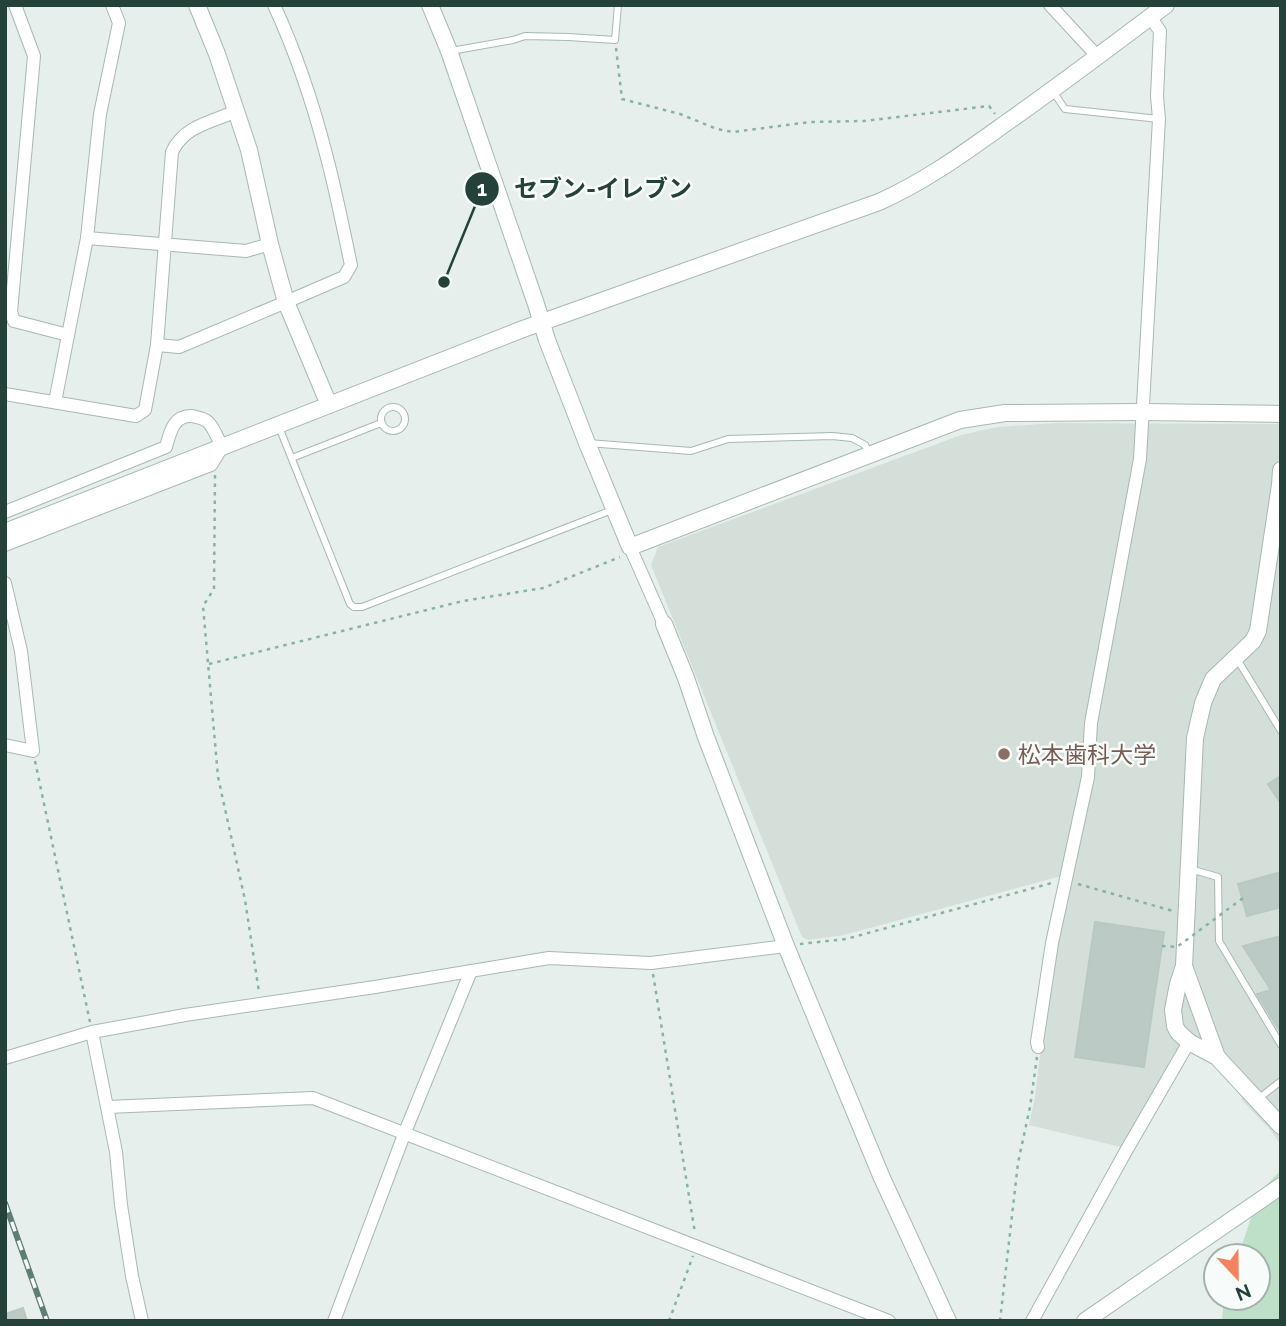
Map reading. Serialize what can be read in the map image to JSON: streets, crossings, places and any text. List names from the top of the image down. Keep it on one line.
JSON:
{"places":["セブン-イレブン","松本歯科大学"],"north":"bottom"}
